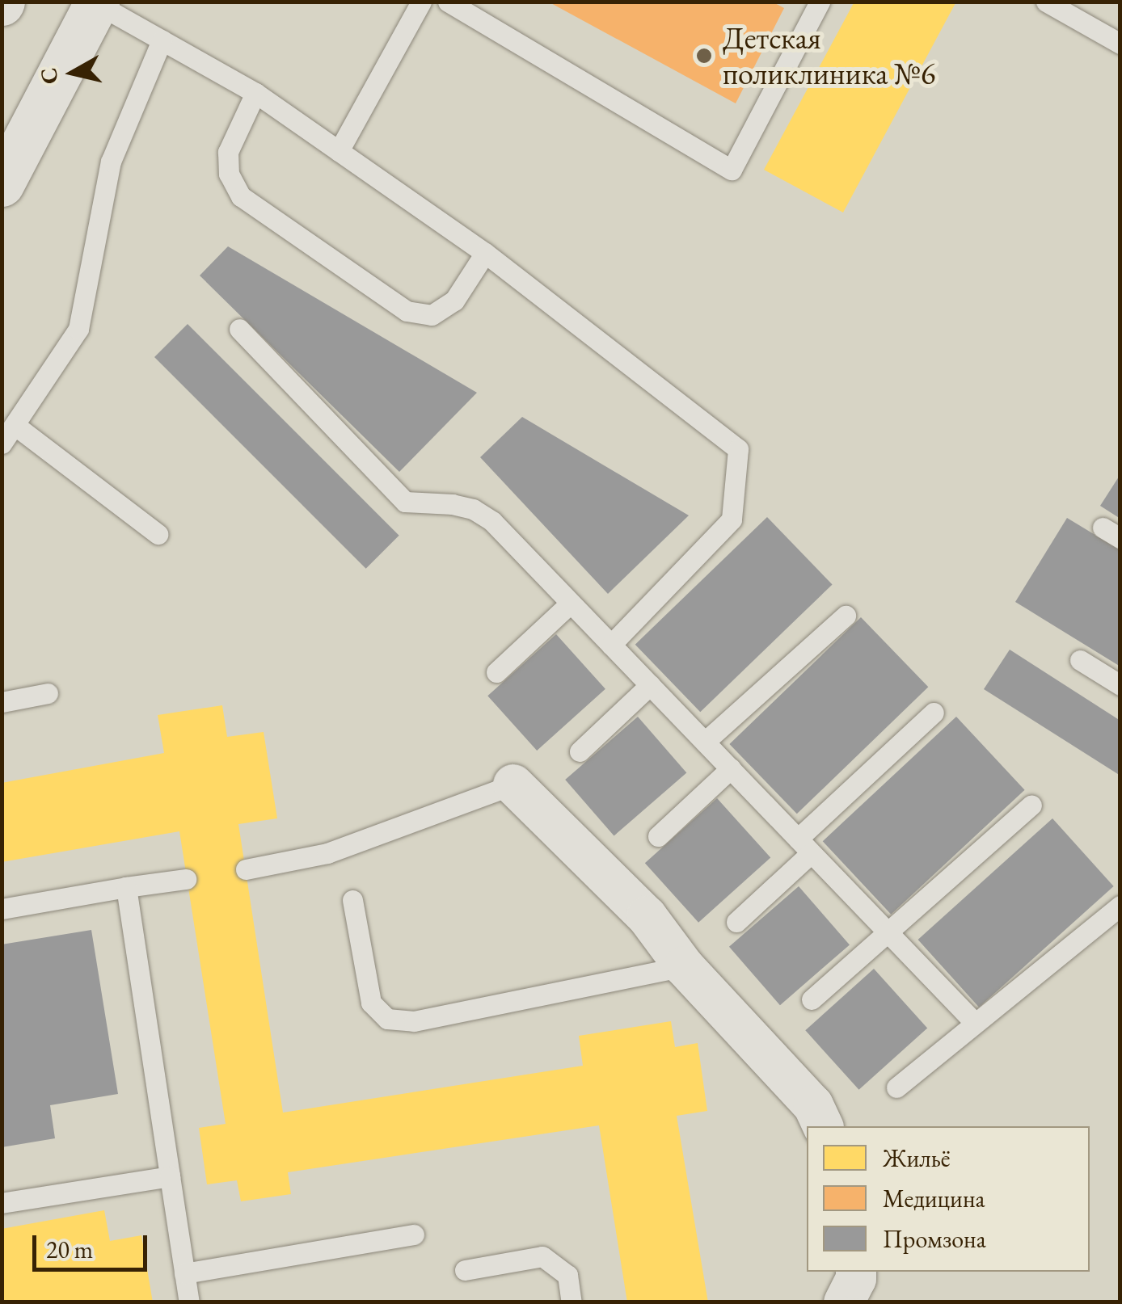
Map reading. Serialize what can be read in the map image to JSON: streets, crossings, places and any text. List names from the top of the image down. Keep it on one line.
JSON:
{"places":["Детская поликлиника №6"],"legend":["Жильё","Медицина","Промзона"],"scale_bar":"20 m","north":"left"}
